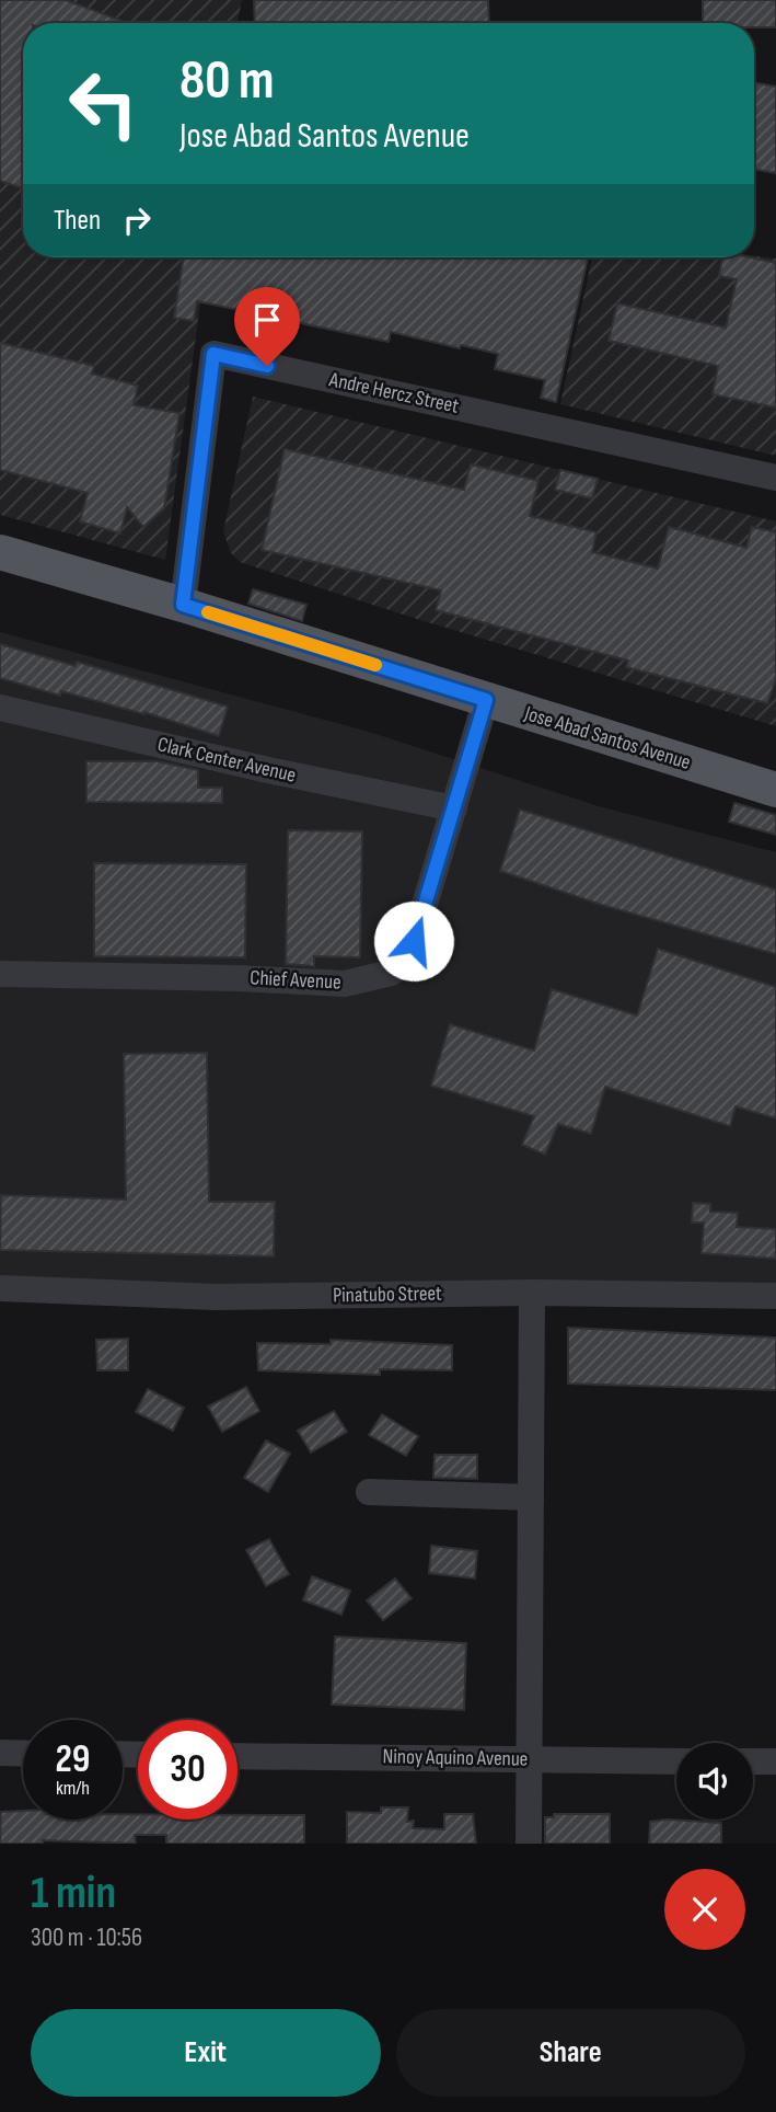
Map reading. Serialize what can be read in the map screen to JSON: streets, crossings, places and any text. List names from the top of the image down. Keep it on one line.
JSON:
{"streets":{"main road":["Jose Abad Santos Avenue"],"street":["Andre Hercz Street","Clark Center Avenue","Chief Avenue","Pinatubo Street","Ninoy Aquino Avenue"]},"crossings":[["Andre Hercz Street","Jose Abad Santos Avenue"],["Jose Abad Santos Avenue","Chief Avenue"],["Clark Center Avenue","Chief Avenue"]],"page":{"turn":["80 m","Jose Abad Santos Avenue"],"then":"Then","speed":"29 km/h","limit":"30","heading":["1 min","300 m · 10:56"],"buttons":["Exit","Share"]}}
